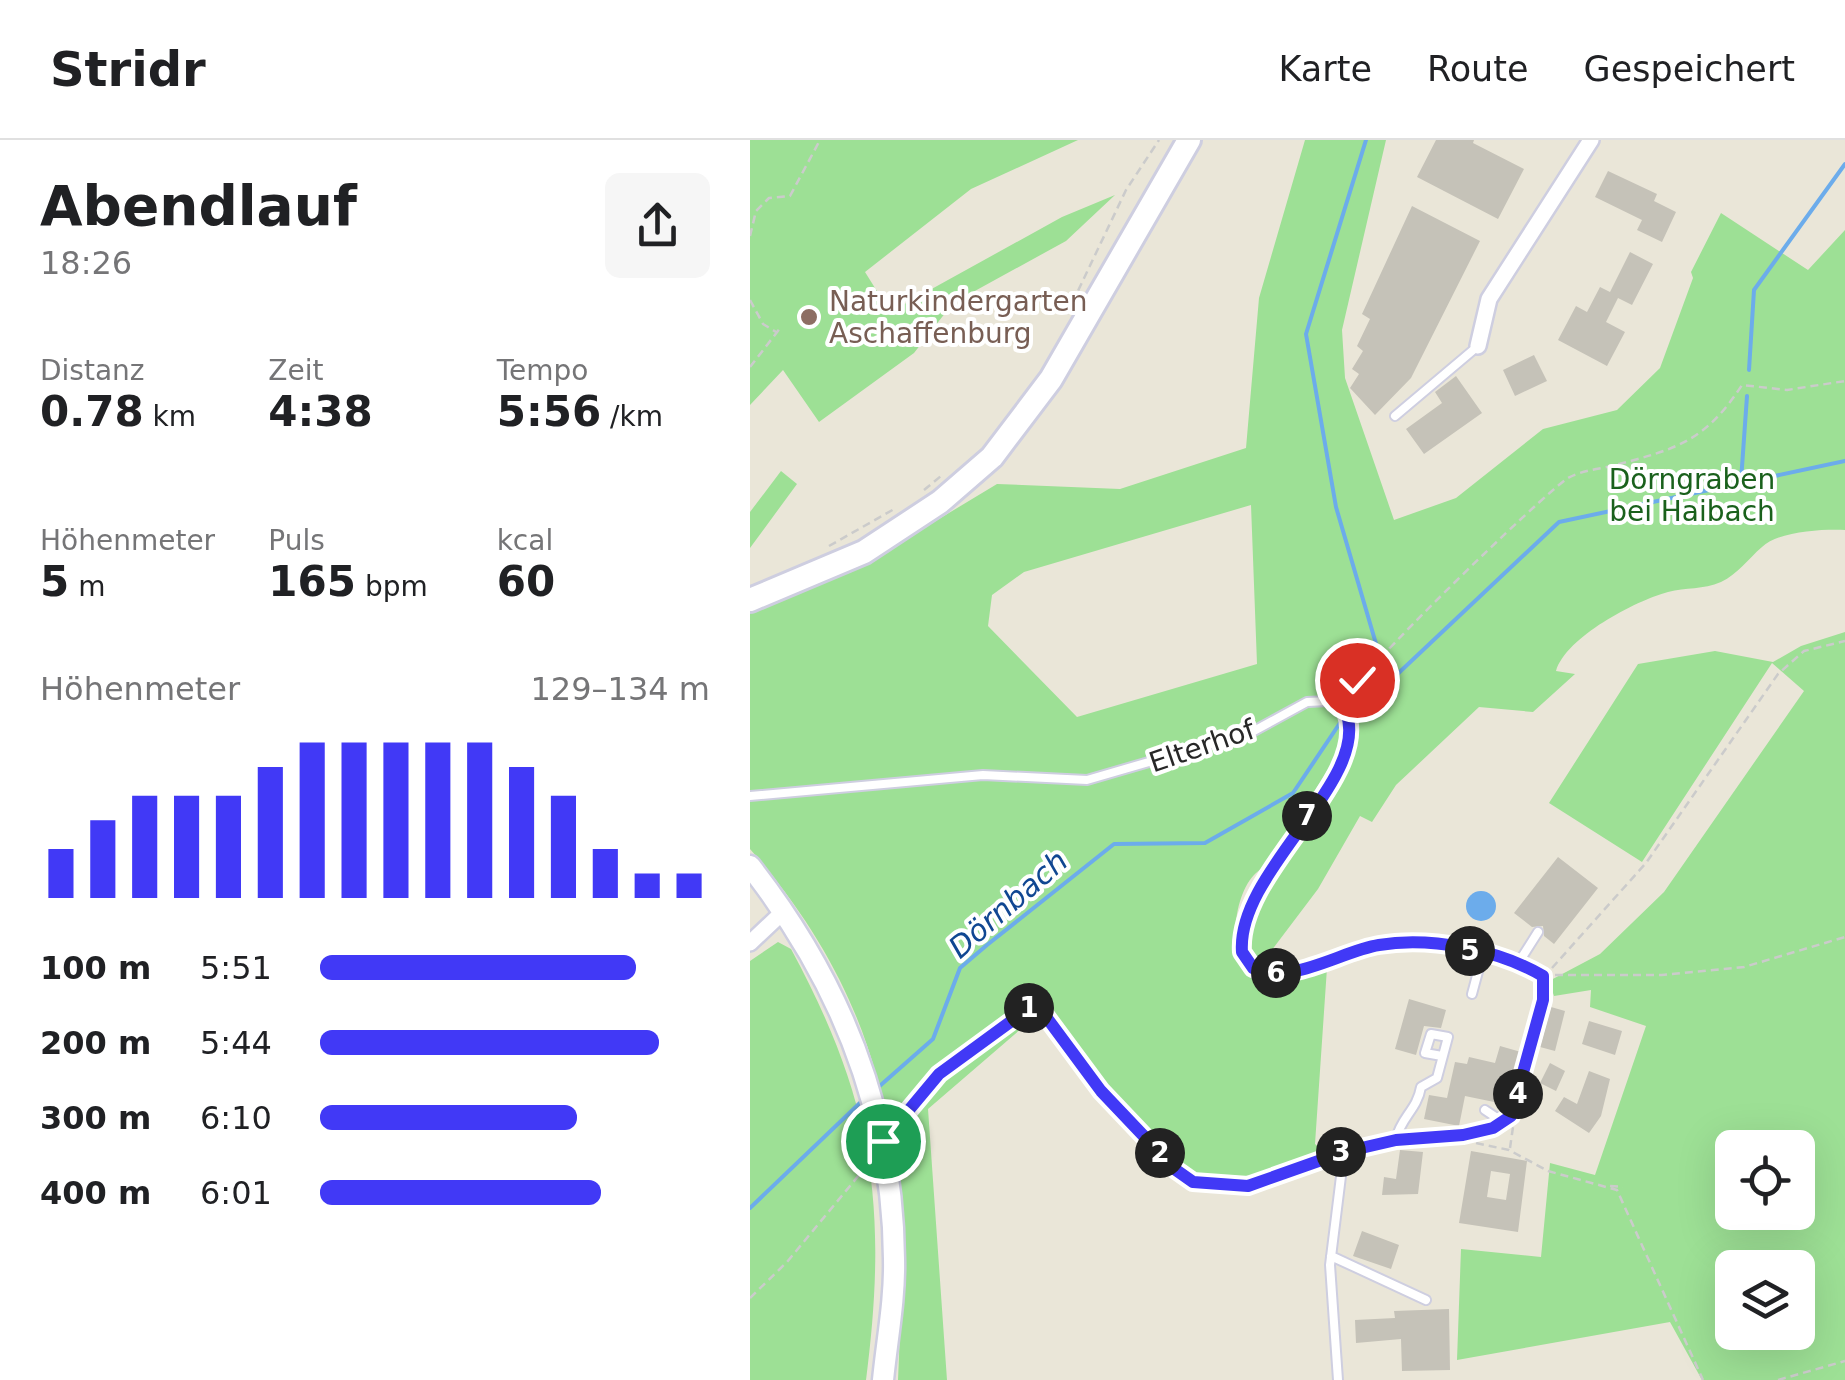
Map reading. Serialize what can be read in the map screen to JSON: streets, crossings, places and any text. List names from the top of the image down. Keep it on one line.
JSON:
{"streets":{"lane":["Elterhof"]},"water":["Dörnbach"],"parks":["Dörngraben bei Haibach"],"places":["Naturkindergarten Aschaffenburg"],"page":{"header":"Stridr","nav":["Karte","Route","Gespeichert"],"heading":["Abendlauf","18:26"],"stats":[["Distanz","0.78 km"],["Zeit","4:38"],["Tempo","5:56 /km"],["Höhenmeter","5 m"],["Puls","165 bpm"],["kcal","60"]],"chart":["Höhenmeter","129–134 m"],"pins":["7","5","6","1","4","3","2"],"list":[{"name":"100 m","note":"5:51"},{"name":"200 m","note":"5:44"},{"name":"300 m","note":"6:10"},{"name":"400 m","note":"6:01"}]}}
